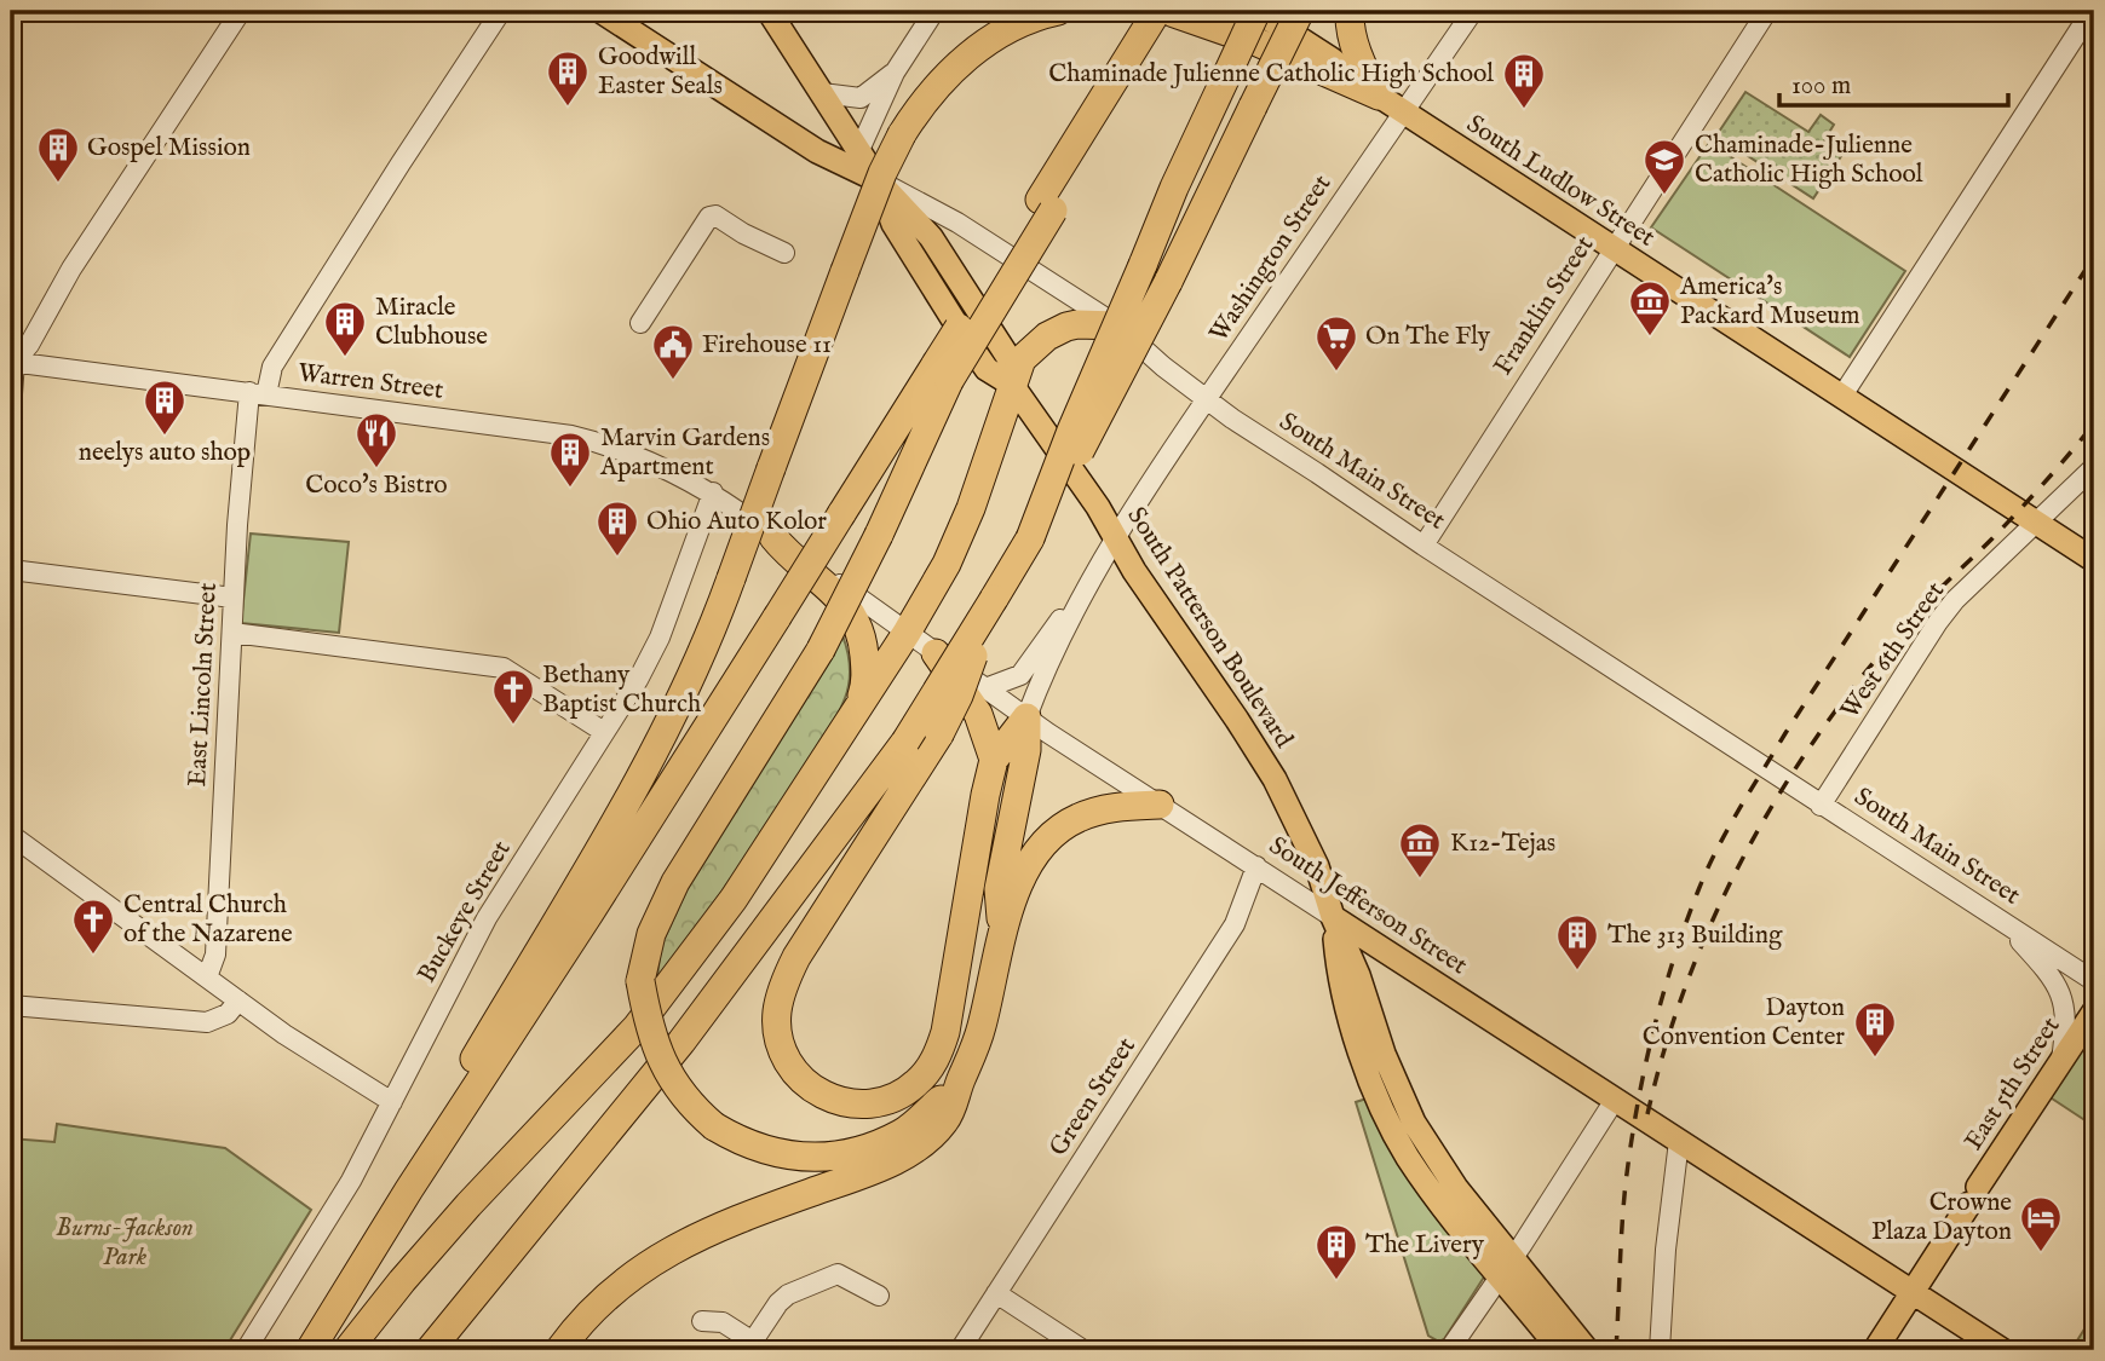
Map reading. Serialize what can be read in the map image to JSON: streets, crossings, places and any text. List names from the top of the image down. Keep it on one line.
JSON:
{"streets":{"main road":["South Ludlow Street","South Main Street","South Patterson Boulevard","South Jefferson Street","East 5th Street"],"street":["Washington Street","Franklin Street","Warren Street","West 6th Street","East Lincoln Street","Buckeye Street","Green Street"]},"crossings":[["South Ludlow Street","Washington Street"],["South Ludlow Street","Franklin Street"],["South Ludlow Street","West 6th Street"],["Washington Street","South Main Street"],["Washington Street","South Patterson Boulevard"],["Franklin Street","South Main Street"],["Warren Street","East Lincoln Street"],["Warren Street","South Jefferson Street"],["Warren Street","Buckeye Street"],["South Main Street","South Patterson Boulevard"],["South Main Street","West 6th Street"],["South Patterson Boulevard","South Jefferson Street"],["South Jefferson Street","Buckeye Street"],["South Jefferson Street","East 5th Street"],["South Jefferson Street","Green Street"]],"parks":["Burns-Jackson Park"],"places":{"building":["Goodwill Easter Seals","Chaminade Julienne Catholic High School","Gospel Mission","Miracle Clubhouse","neelys auto shop","Marvin Gardens Apartment","Ohio Auto Kolor","The 313 Building","Dayton Convention Center","The Livery"],"school or university":["Chaminade-Julienne Catholic High School"],"museum":["America's Packard Museum","K12-Tejas"],"supermarket":["On The Fly"],"public building":["Firehouse 11"],"restaurant":["Coco's Bistro"],"church":["Bethany Baptist Church","Central Church of the Nazarene"],"hotel":["Crowne Plaza Dayton"]},"scale_bar":"100 m"}
